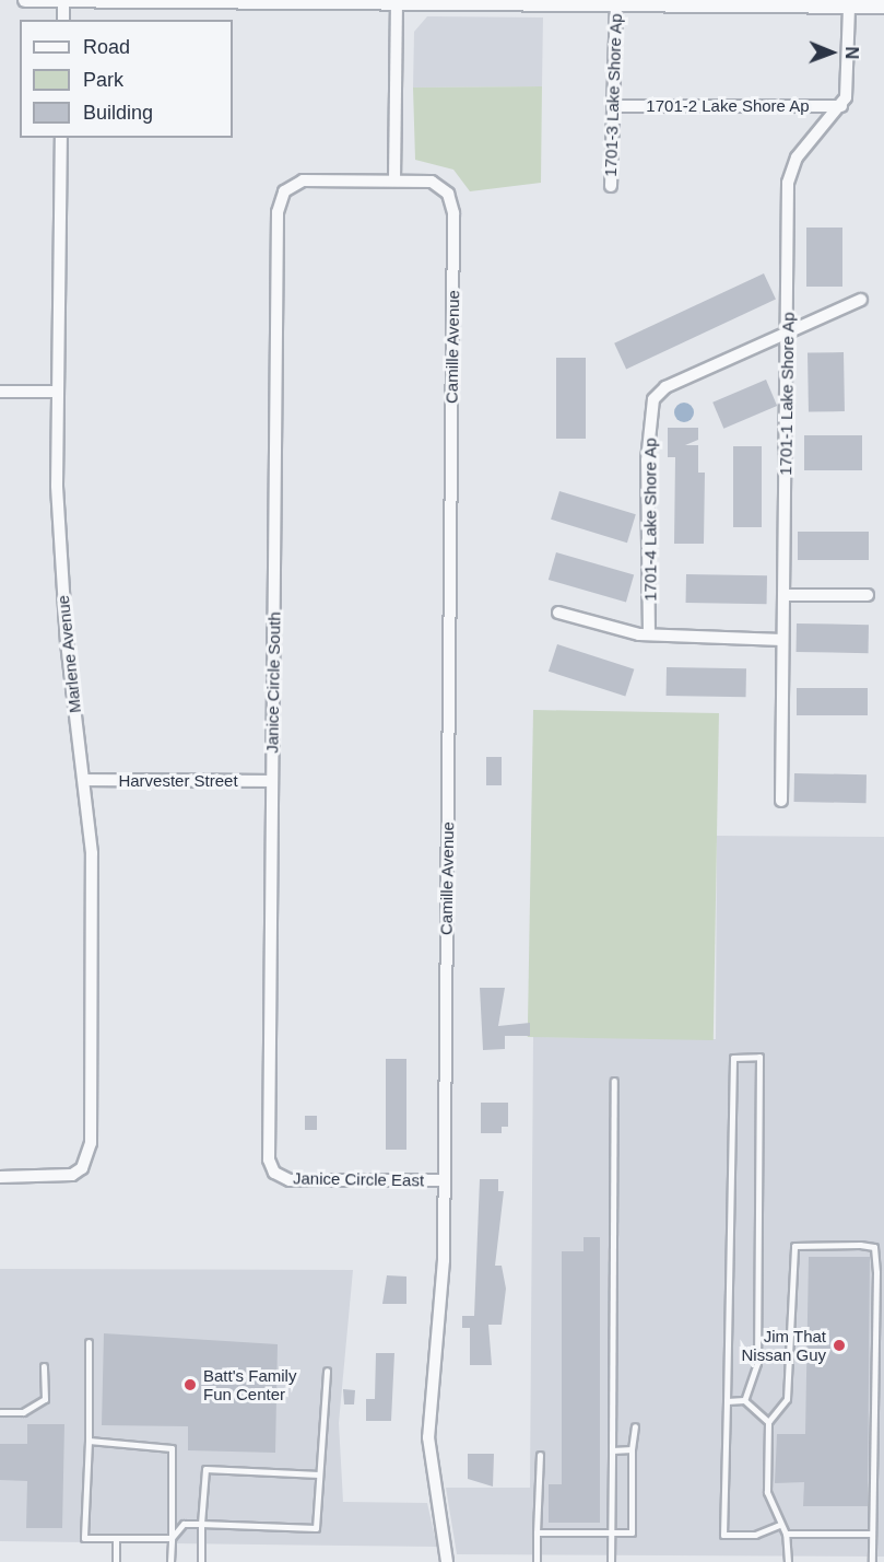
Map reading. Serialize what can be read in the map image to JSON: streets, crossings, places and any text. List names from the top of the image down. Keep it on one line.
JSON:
{"streets":{"street":["1701-3 Lake Shore Ap","1701-2 Lake Shore Ap","Camille Avenue","1701-1 Lake Shore Ap","1701-4 Lake Shore Ap","Marlene Avenue","Janice Circle South","Harvester Street","Janice Circle East"]},"crossings":[["1701-3 Lake Shore Ap","1701-2 Lake Shore Ap"],["1701-2 Lake Shore Ap","1701-1 Lake Shore Ap"],["Camille Avenue","Janice Circle South"],["Camille Avenue","Janice Circle East"],["1701-1 Lake Shore Ap","1701-4 Lake Shore Ap"],["Marlene Avenue","Harvester Street"],["Janice Circle South","Harvester Street"],["Janice Circle South","Janice Circle East"]],"places":["Jim That Nissan Guy","Batt's Family Fun Center"],"legend":["Road","Park","Building"],"north":"right"}
